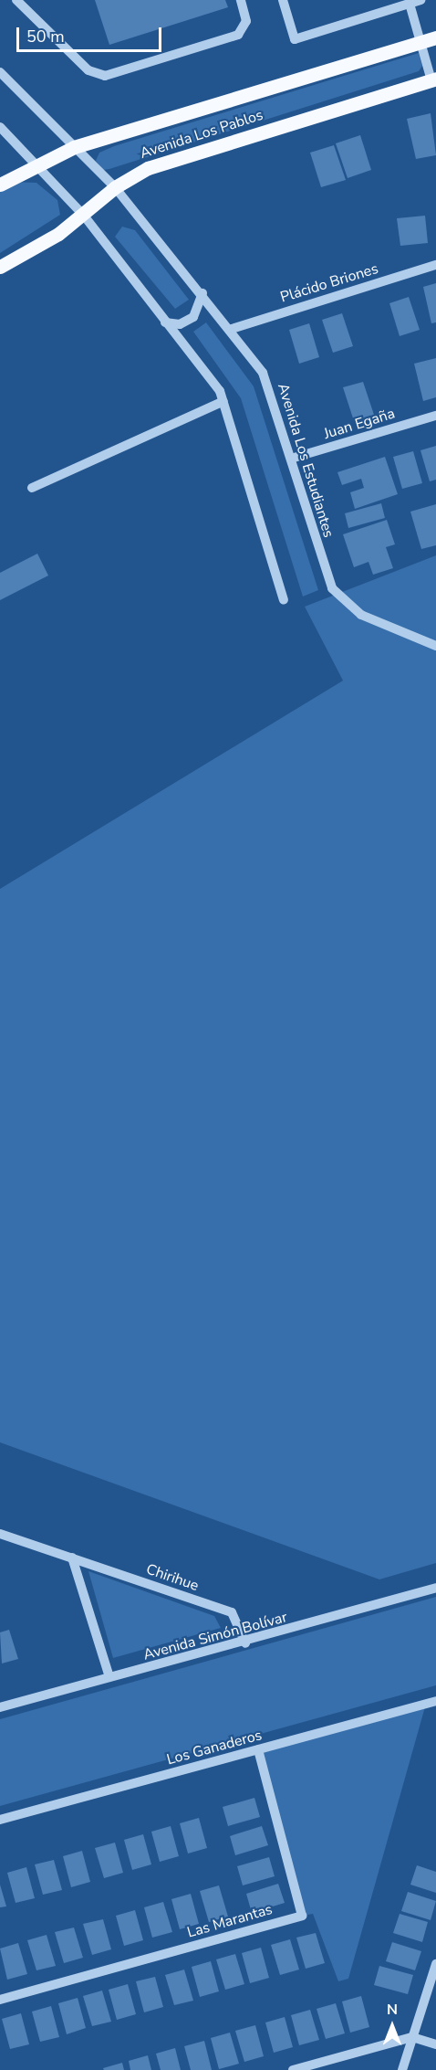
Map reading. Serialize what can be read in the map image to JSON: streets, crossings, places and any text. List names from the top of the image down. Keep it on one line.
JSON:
{"streets":{"main road":["Avenida Los Pablos"],"street":["Plácido Briones","Juan Egaña","Avenida Los Estudiantes","Chirihue","Avenida Simón Bolívar","Los Ganaderos","Las Marantas"]},"crossings":[["Avenida Los Pablos","Avenida Los Estudiantes"],["Plácido Briones","Avenida Los Estudiantes"],["Juan Egaña","Avenida Los Estudiantes"],["Chirihue","Avenida Simón Bolívar"],["Los Ganaderos","Las Marantas"]],"scale_bar":"50 m","north":"top"}
